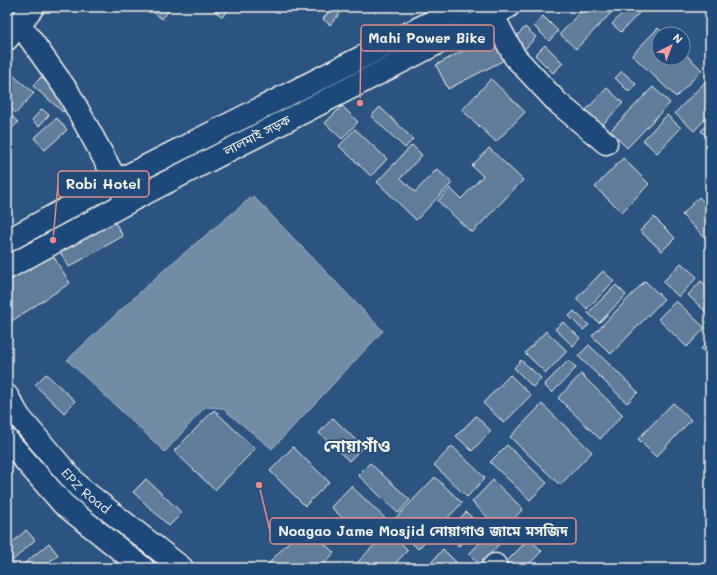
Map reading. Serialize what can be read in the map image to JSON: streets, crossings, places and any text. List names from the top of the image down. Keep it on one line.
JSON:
{"streets":{"main road":["লালমাই সড়ক","EPZ Road"]},"districts":["নোয়াগাঁও"],"places":["Mahi Power Bike","Robi Hotel","Noagao Jame Mosjid নোয়াগাও জামে মসজিদ"],"north":"top right"}
